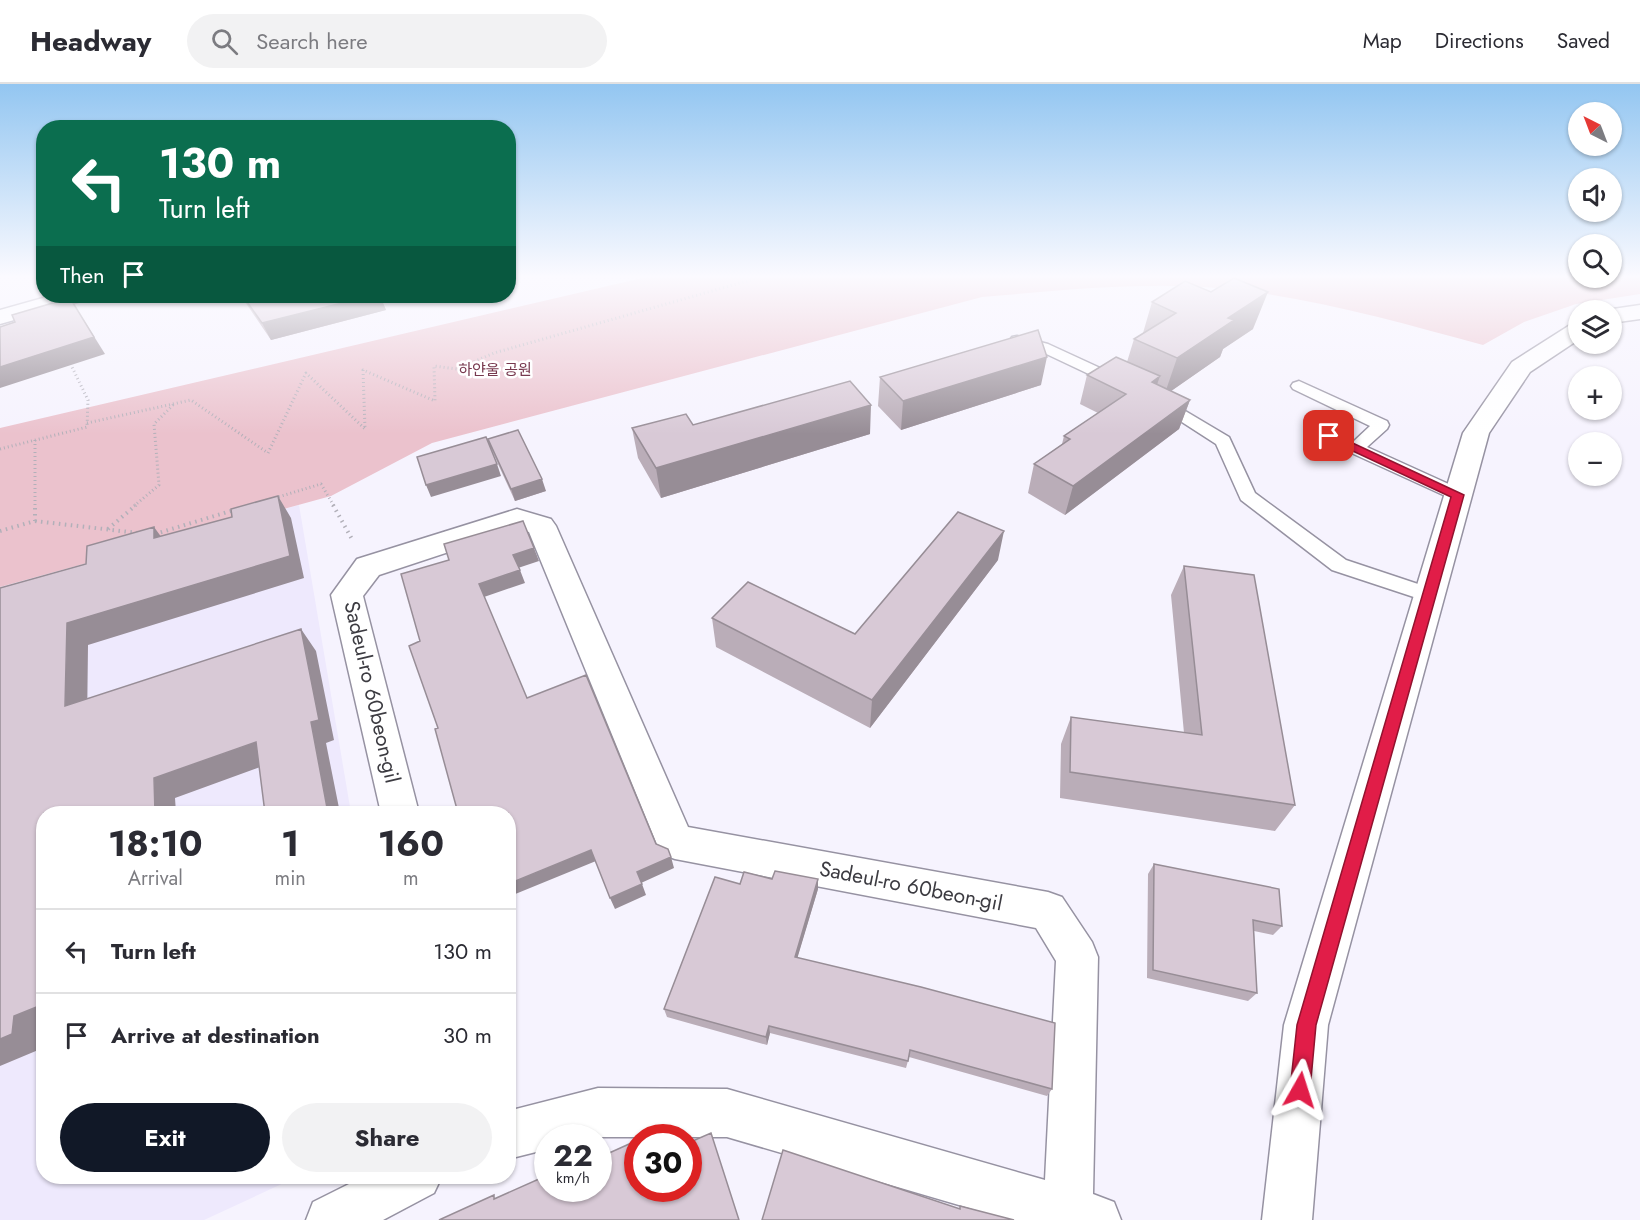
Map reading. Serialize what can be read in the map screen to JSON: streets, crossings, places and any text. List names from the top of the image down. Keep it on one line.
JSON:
{"streets":{"street":["Sadeul-ro 60beon-gil"]},"parks":["하얀울 공원"],"north":"top left","page":{"header":"Headway","search":"Search here","nav":["Map","Directions","Saved"],"map_buttons":["+","−"],"turn":["130 m","Turn left"],"then":"Then","eta":["18:10","Arrival","1","min","160","m"],"list":[{"name":"Turn left","value":"130 m"},{"name":"Arrive at destination","value":"30 m"}],"buttons":["Exit","Share"],"speed":"22 km/h","limit":"30"}}
